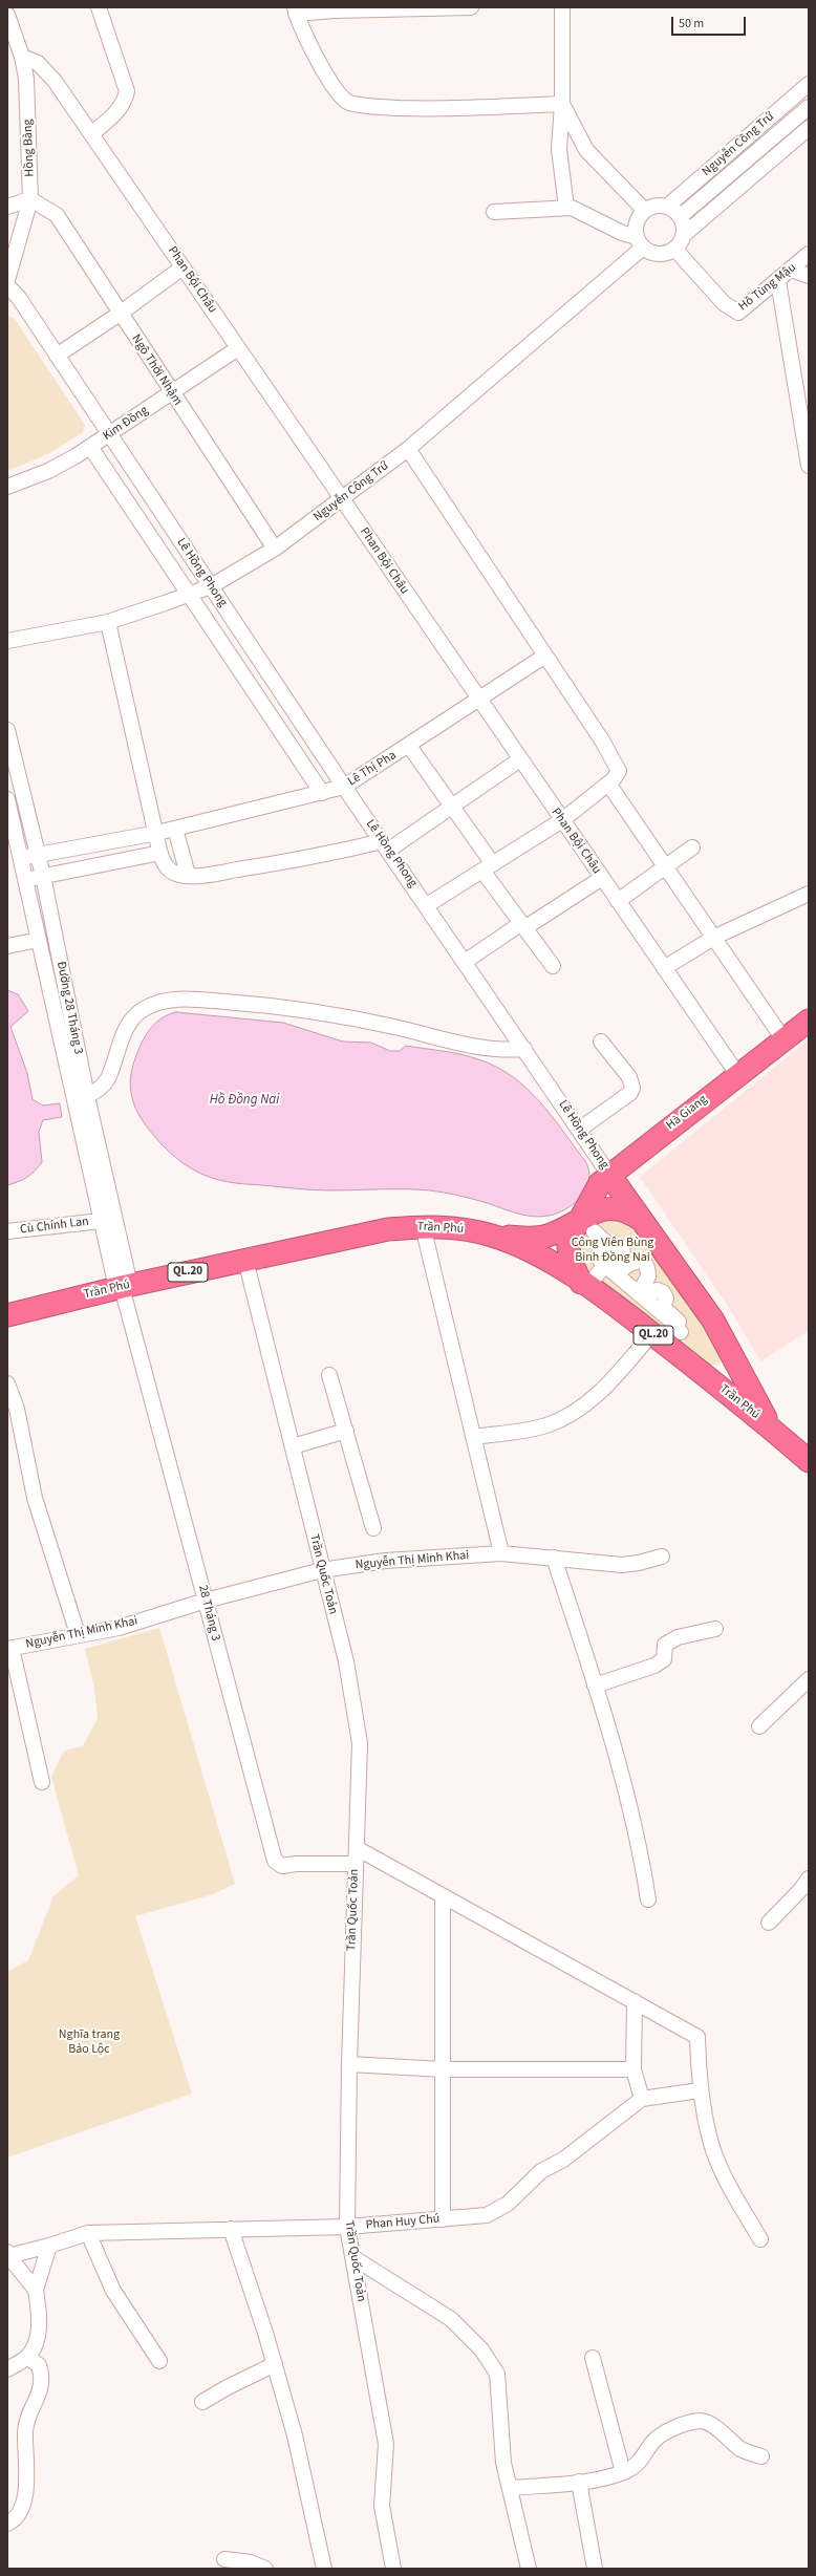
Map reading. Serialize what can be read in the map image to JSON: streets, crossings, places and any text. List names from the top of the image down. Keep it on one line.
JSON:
{"streets":{"highway":["Lê Hồng Phong","Hà Giang","Trần Phú","QL.20"],"street":["Nguyễn Công Trứ","Hồng Bàng","Phan Bội Châu","Hồ Tùng Mậu","Ngô Thời Nhậm","Kim Đồng","Lê Thị Pha","Đường 28 Tháng 3","Cù Chính Lan","Nguyễn Thị Minh Khai","Trần Quốc Toản","28 Tháng 3","Phan Huy Chú"]},"crossings":[["Nguyễn Công Trứ","Phan Bội Châu"],["Nguyễn Công Trứ","Hồ Tùng Mậu"],["Nguyễn Công Trứ","Ngô Thời Nhậm"],["Nguyễn Công Trứ","Lê Hồng Phong"],["Hồng Bàng","Phan Bội Châu"],["Hồng Bàng","Ngô Thời Nhậm"],["Phan Bội Châu","Kim Đồng"],["Phan Bội Châu","Lê Thị Pha"],["Phan Bội Châu","Hà Giang"],["Ngô Thời Nhậm","Kim Đồng"],["Kim Đồng","Lê Hồng Phong"],["Lê Hồng Phong","Lê Thị Pha"],["Lê Hồng Phong","Hà Giang"],["Lê Hồng Phong","Trần Phú"],["Lê Hồng Phong","QL.20"],["Lê Thị Pha","Đường 28 Tháng 3"],["Đường 28 Tháng 3","Cù Chính Lan"],["Đường 28 Tháng 3","Trần Phú"],["Đường 28 Tháng 3","28 Tháng 3"],["Hà Giang","Trần Phú"],["Hà Giang","QL.20"],["Trần Phú","QL.20"],["Trần Phú","Trần Quốc Toản"],["Trần Phú","28 Tháng 3"],["Nguyễn Thị Minh Khai","Trần Quốc Toản"],["Nguyễn Thị Minh Khai","28 Tháng 3"],["Trần Quốc Toản","28 Tháng 3"],["Trần Quốc Toản","Phan Huy Chú"]],"water":["Hồ Đồng Nai"],"parks":["Công Viên Bùng Binh Đồng Nai","Nghĩa trang Bảo Lộc"],"scale_bar":"50 m"}
